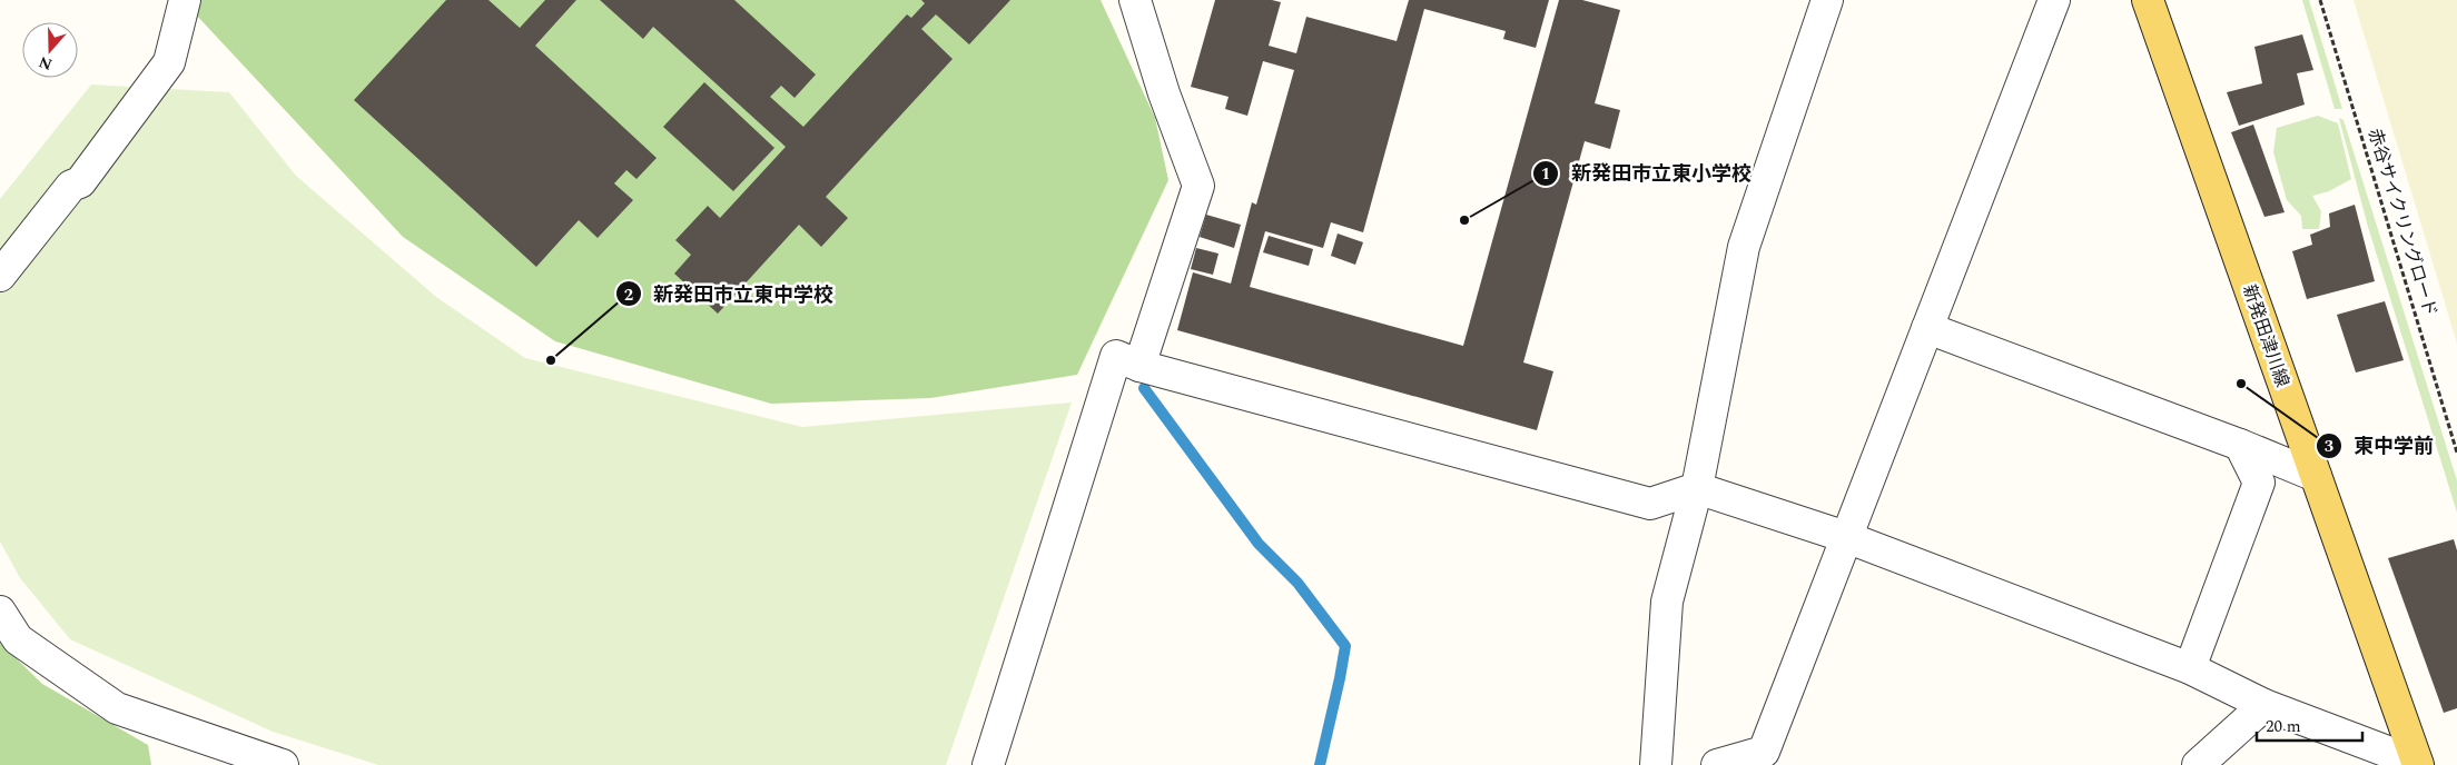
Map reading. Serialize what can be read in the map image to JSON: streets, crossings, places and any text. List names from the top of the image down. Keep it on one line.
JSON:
{"streets":{"main road":["新発田津川線"],"path":["赤谷サイクリングロード"]},"places":["新発田市立東小学校","新発田市立東中学校","東中学前"],"scale_bar":"20 m","north":"bottom"}
